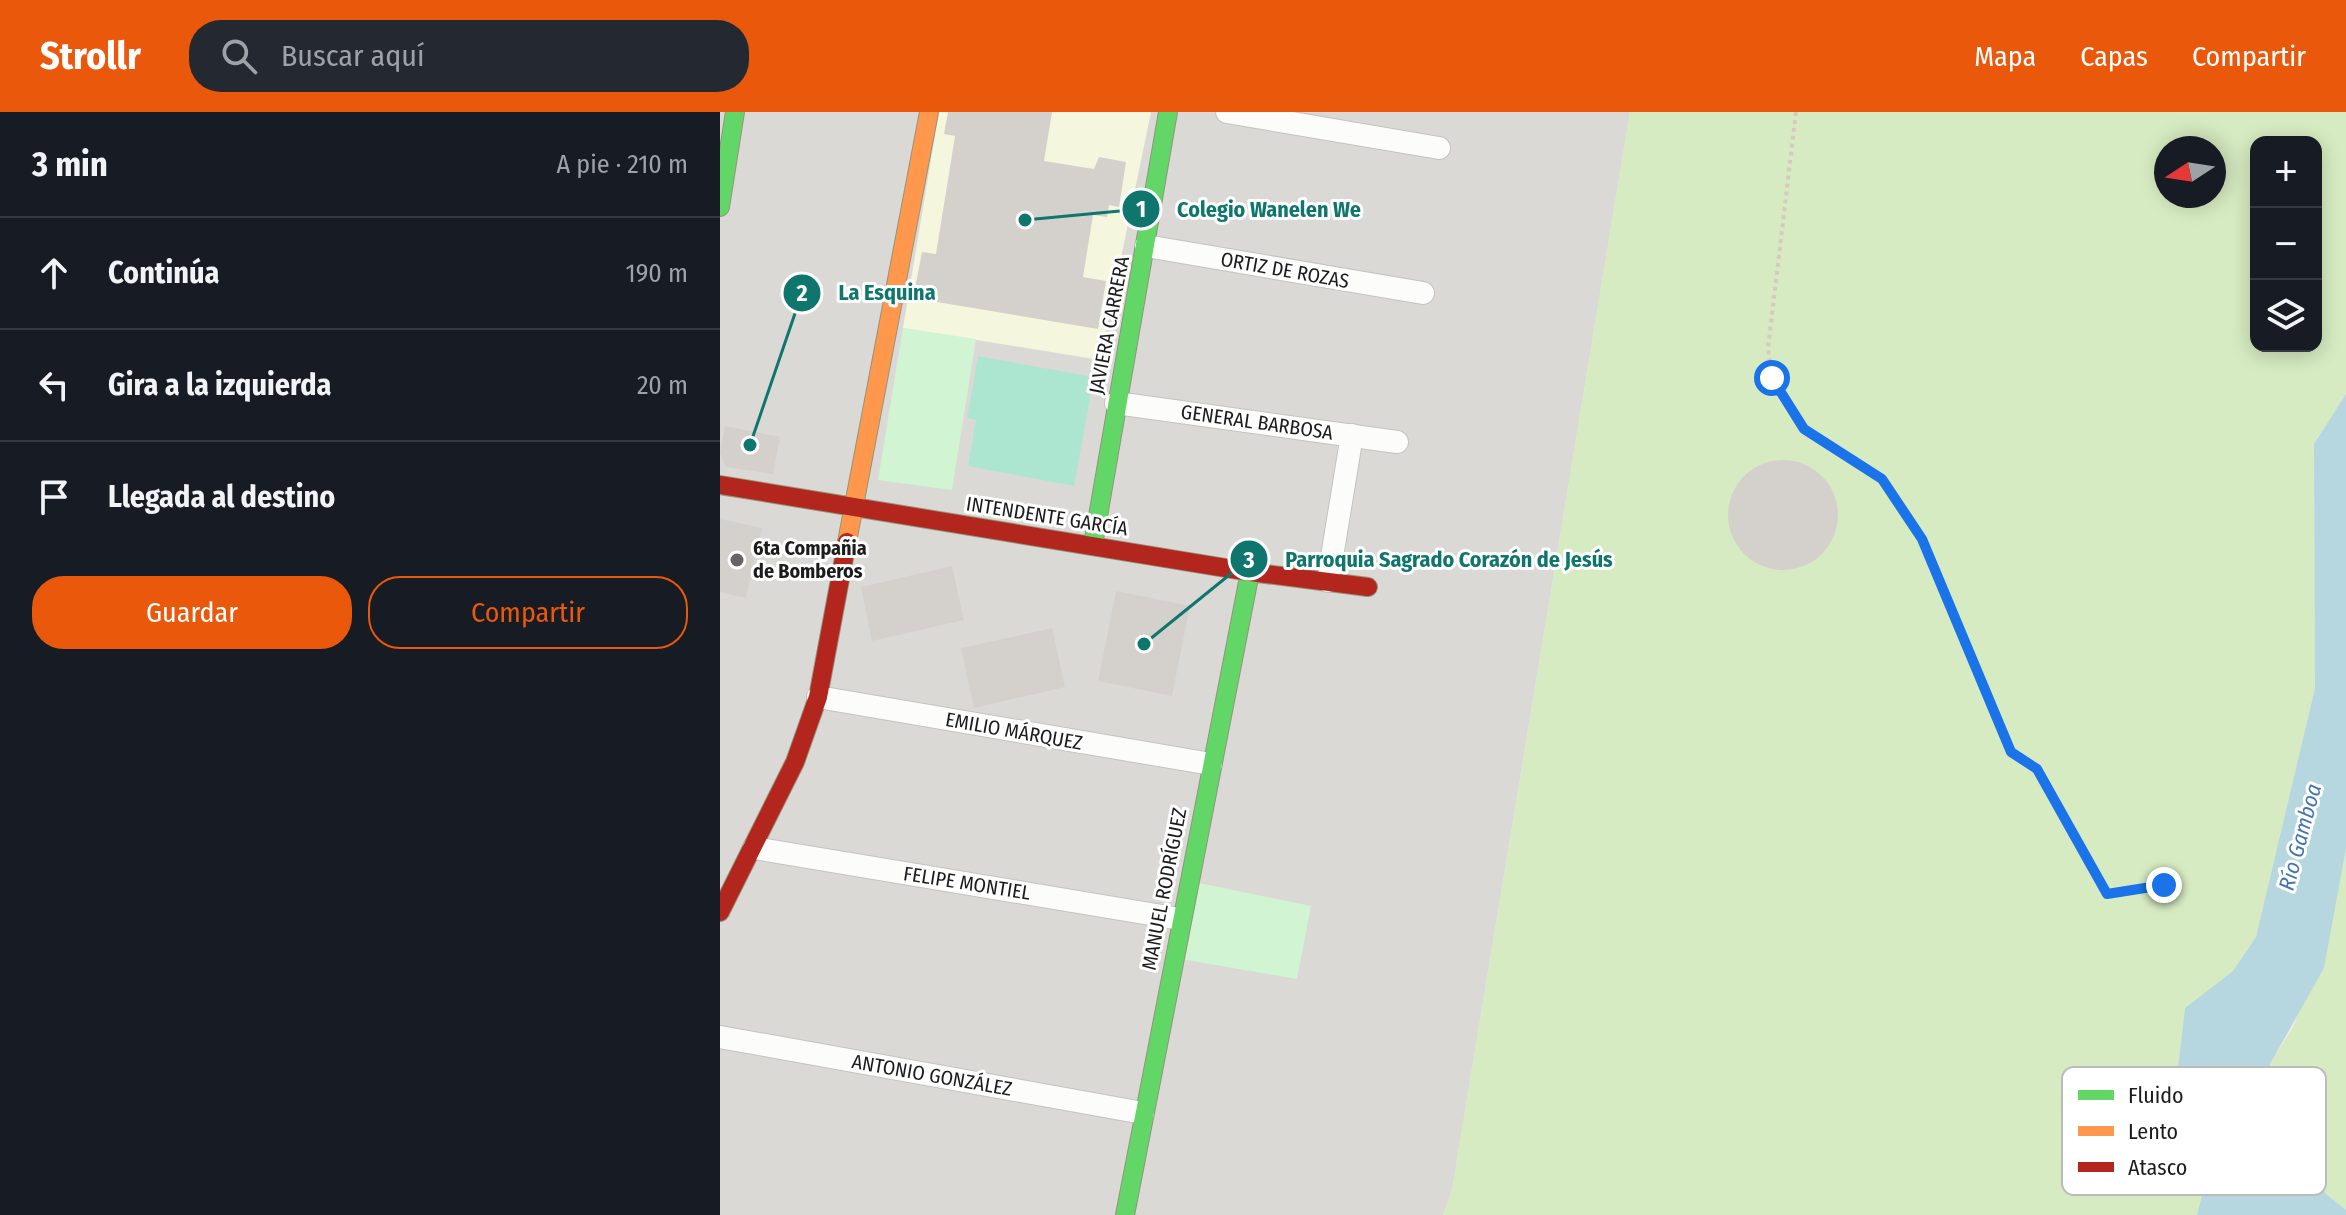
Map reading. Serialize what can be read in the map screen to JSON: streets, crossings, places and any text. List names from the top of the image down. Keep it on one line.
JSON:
{"streets":{"street":["ORTIZ DE ROZAS","JAVIERA CARRERA","GENERAL BARBOSA","INTENDENTE GARCÍA","EMILIO MÁRQUEZ","FELIPE MONTIEL","MANUEL RODRÍGUEZ","ANTONIO GONZÁLEZ"]},"crossings":[["ORTIZ DE ROZAS","JAVIERA CARRERA"],["JAVIERA CARRERA","GENERAL BARBOSA"],["JAVIERA CARRERA","INTENDENTE GARCÍA"],["INTENDENTE GARCÍA","MANUEL RODRÍGUEZ"],["EMILIO MÁRQUEZ","MANUEL RODRÍGUEZ"],["FELIPE MONTIEL","MANUEL RODRÍGUEZ"],["MANUEL RODRÍGUEZ","ANTONIO GONZÁLEZ"]],"water":["Río Gamboa"],"places":["Colegio Wanelen We","La Esquina","6ta Compañia de Bomberos","Parroquia Sagrado Corazón de Jesús"],"legend":["Fluido","Lento","Atasco"],"north":"left","page":{"header":"Strollr","search":"Buscar aquí","nav":["Mapa","Capas","Compartir"],"heading":["3 min","A pie · 210 m"],"map_buttons":["+","−"],"list":[["Continúa","190 m"],["Gira a la izquierda","20 m"],"Llegada al destino"],"buttons":["Guardar","Compartir"]}}
